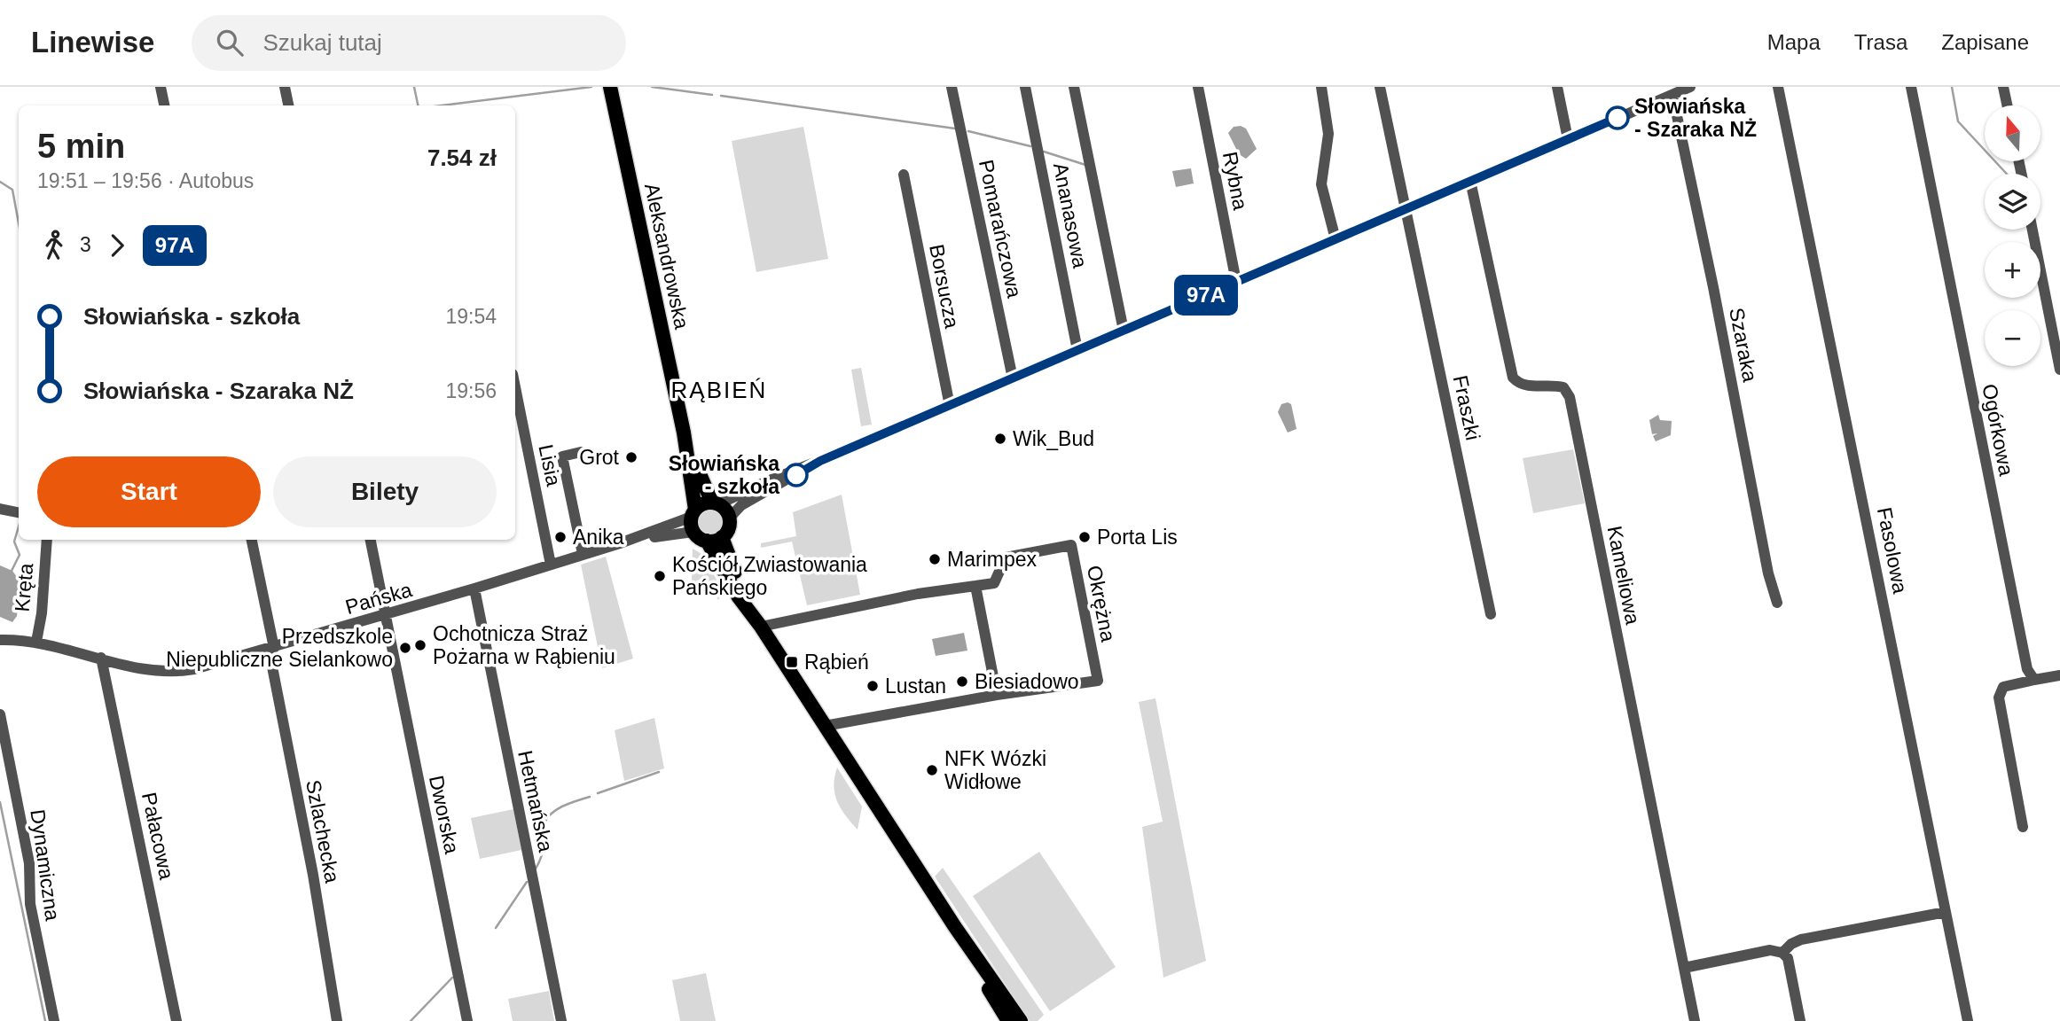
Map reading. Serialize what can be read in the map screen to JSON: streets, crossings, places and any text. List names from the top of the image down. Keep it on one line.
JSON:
{"streets":{"main road":["Aleksandrowska"],"street":["Rybna","Ananasowa","Pomarańczowa","Borsucza","Szaraka","Fraszki","Ogórkowa","Lisia","Fasolowa","Kameliowa","Kręta","Pańska","Okrężna","Hetmańska","Dworska","Szlachecka","Pałacowa","Dynamiczna"]},"crossings":[["Aleksandrowska","Pańska"],["Lisia","Pańska"],["Kręta","Pańska"],["Pańska","Hetmańska"],["Pańska","Dworska"],["Pańska","Szlachecka"],["Pańska","Pałacowa"]],"districts":["RĄBIEŃ"],"places":{"other":["Słowiańska - Szaraka NŻ","Wik_Bud","Grot","Słowiańska - szkoła","Anika","Porta Lis","Marimpex","Kościół Zwiastowania Pańskiego","Ochotnicza Straż Pożarna w Rąbieniu","Przedszkole Niepubliczne Sielankowo","Biesiadowo","Lustan","NFK Wózki Widłowe"],"transit":["Rąbień"]},"lines":["bus line 97A"],"north":"top","page":{"header":"Linewise","search":"Szukaj tutaj","nav":["Mapa","Trasa","Zapisane"],"on_map":"97A","map_buttons":["+","−"],"heading":["5 min","19:51 – 19:56 · Autobus","7.54 zł"],"legs":["3","97A"],"list":[{"name":"Słowiańska - szkoła","value":"19:54"},{"name":"Słowiańska - Szaraka NŻ","value":"19:56"}],"buttons":["Start","Bilety"]}}
